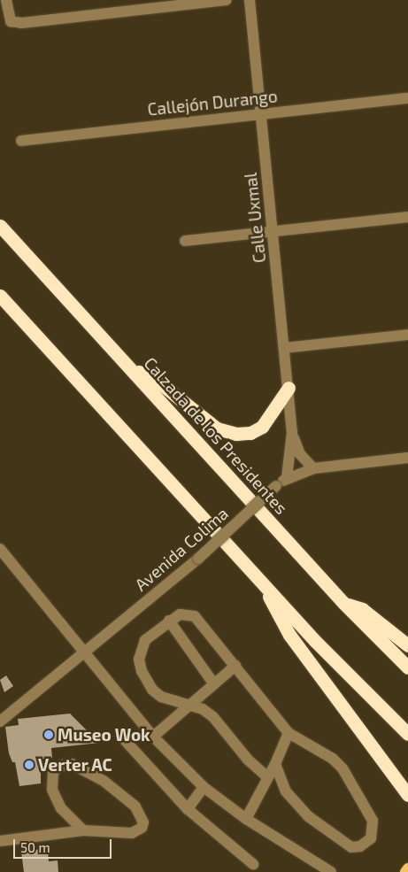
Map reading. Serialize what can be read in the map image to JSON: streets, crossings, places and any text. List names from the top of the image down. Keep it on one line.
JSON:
{"streets":{"highway":["Calzada de los Presidentes"],"street":["Callejón Durango","Calle Uxmal","Avenida Colima"]},"crossings":[["Callejón Durango","Calle Uxmal"],["Calle Uxmal","Avenida Colima"]],"places":["Museo Wok","Verter AC"],"scale_bar":"50 m"}
